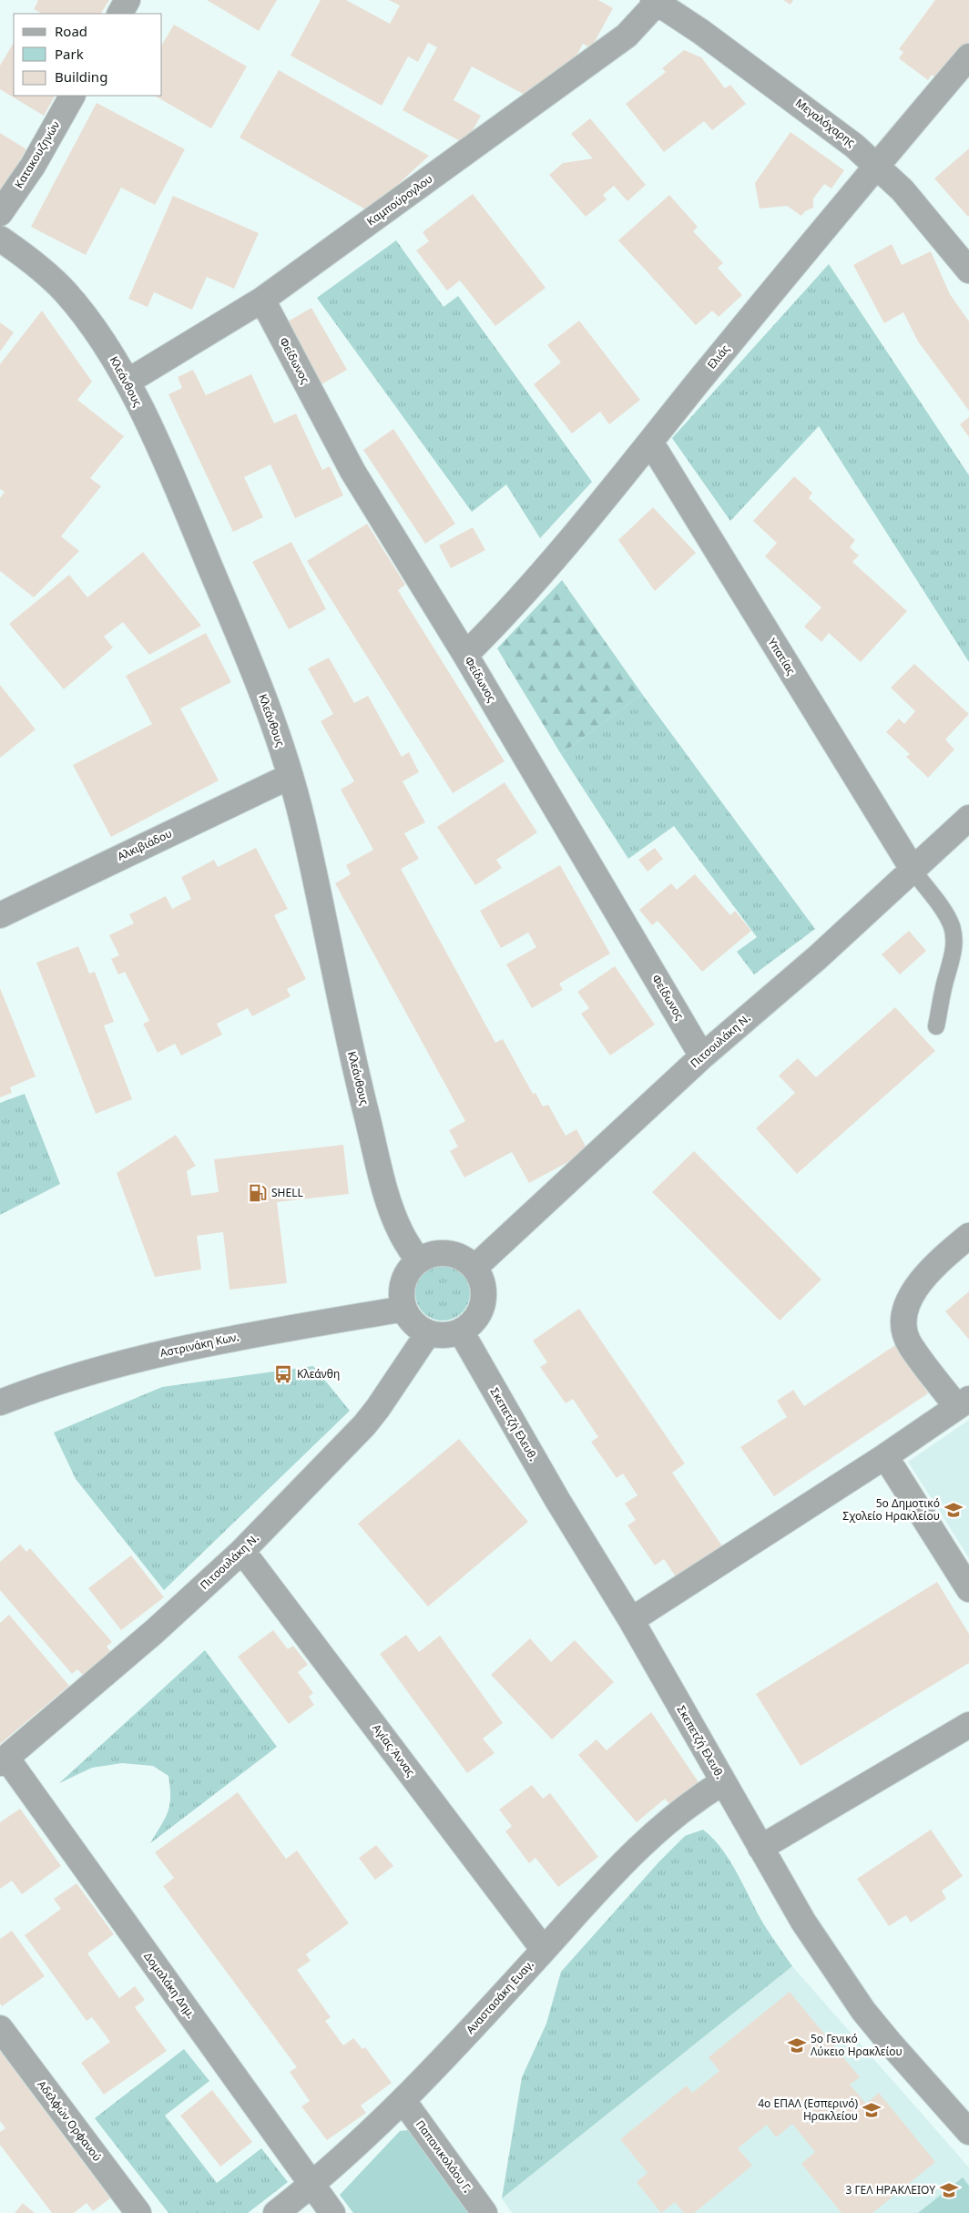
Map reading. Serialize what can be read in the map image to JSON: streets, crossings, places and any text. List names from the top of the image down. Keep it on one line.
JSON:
{"streets":{"street":["Μεγαλόχαρης","Κατακουζηνών","Καμπούρογλου","Ελιάς","Φείδωνος","Κλεάνθους","Υπατίας","Αλκιβιάδου","Πιτσουλάκη Ν.","Αστρινάκη Κων.","Σκεπετζή Ελευθ.","Αγίας Άννας","Δομαλάκη Δημ.","Αναστασάκη Ευαγ.","Αδελφών Ορφανού","Παπανικολάου Γ."]},"crossings":[["Μεγαλόχαρης","Καμπούρογλου"],["Μεγαλόχαρης","Ελιάς"],["Καμπούρογλου","Φείδωνος"],["Καμπούρογλου","Κλεάνθους"],["Ελιάς","Φείδωνος"],["Ελιάς","Υπατίας"],["Φείδωνος","Πιτσουλάκη Ν."],["Κλεάνθους","Αλκιβιάδου"],["Κλεάνθους","Πιτσουλάκη Ν."],["Κλεάνθους","Αστρινάκη Κων."],["Κλεάνθους","Σκεπετζή Ελευθ."],["Υπατίας","Πιτσουλάκη Ν."],["Πιτσουλάκη Ν.","Αστρινάκη Κων."],["Πιτσουλάκη Ν.","Σκεπετζή Ελευθ."],["Πιτσουλάκη Ν.","Αγίας Άννας"],["Πιτσουλάκη Ν.","Δομαλάκη Δημ."],["Αστρινάκη Κων.","Σκεπετζή Ελευθ."],["Σκεπετζή Ελευθ.","Αναστασάκη Ευαγ."],["Αγίας Άννας","Αναστασάκη Ευαγ."],["Δομαλάκη Δημ.","Αναστασάκη Ευαγ."],["Αναστασάκη Ευαγ.","Παπανικολάου Γ."]],"places":{"fuel station":["SHELL"],"bus stop":["Κλεάνθη"],"school or university":["5ο Δημοτικό Σχολείο Ηρακλείου","5ο Γενικό Λύκειο Ηρακλείου","4o ΕΠΑΛ (Εσπερινό) Ηρακλείου","3 ΓΕΛ ΗΡΑΚΛΕΙΟΥ"]},"legend":["Road","Park","Building"]}
